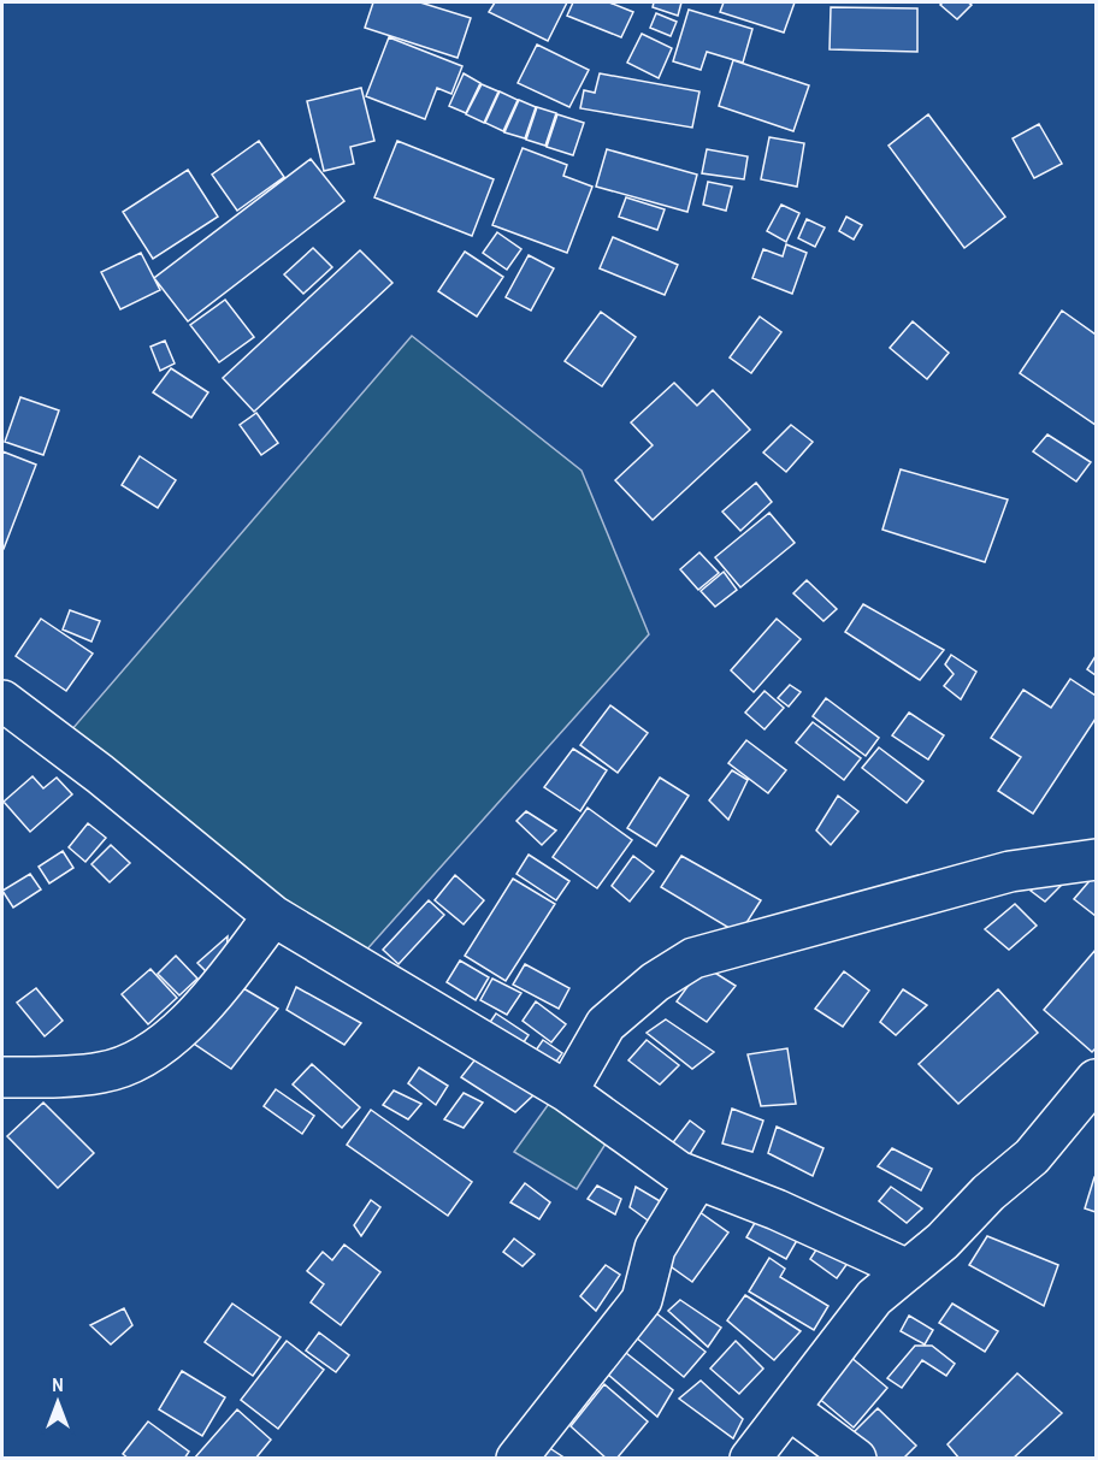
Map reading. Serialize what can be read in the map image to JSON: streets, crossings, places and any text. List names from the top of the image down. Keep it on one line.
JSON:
{"north":"top"}
